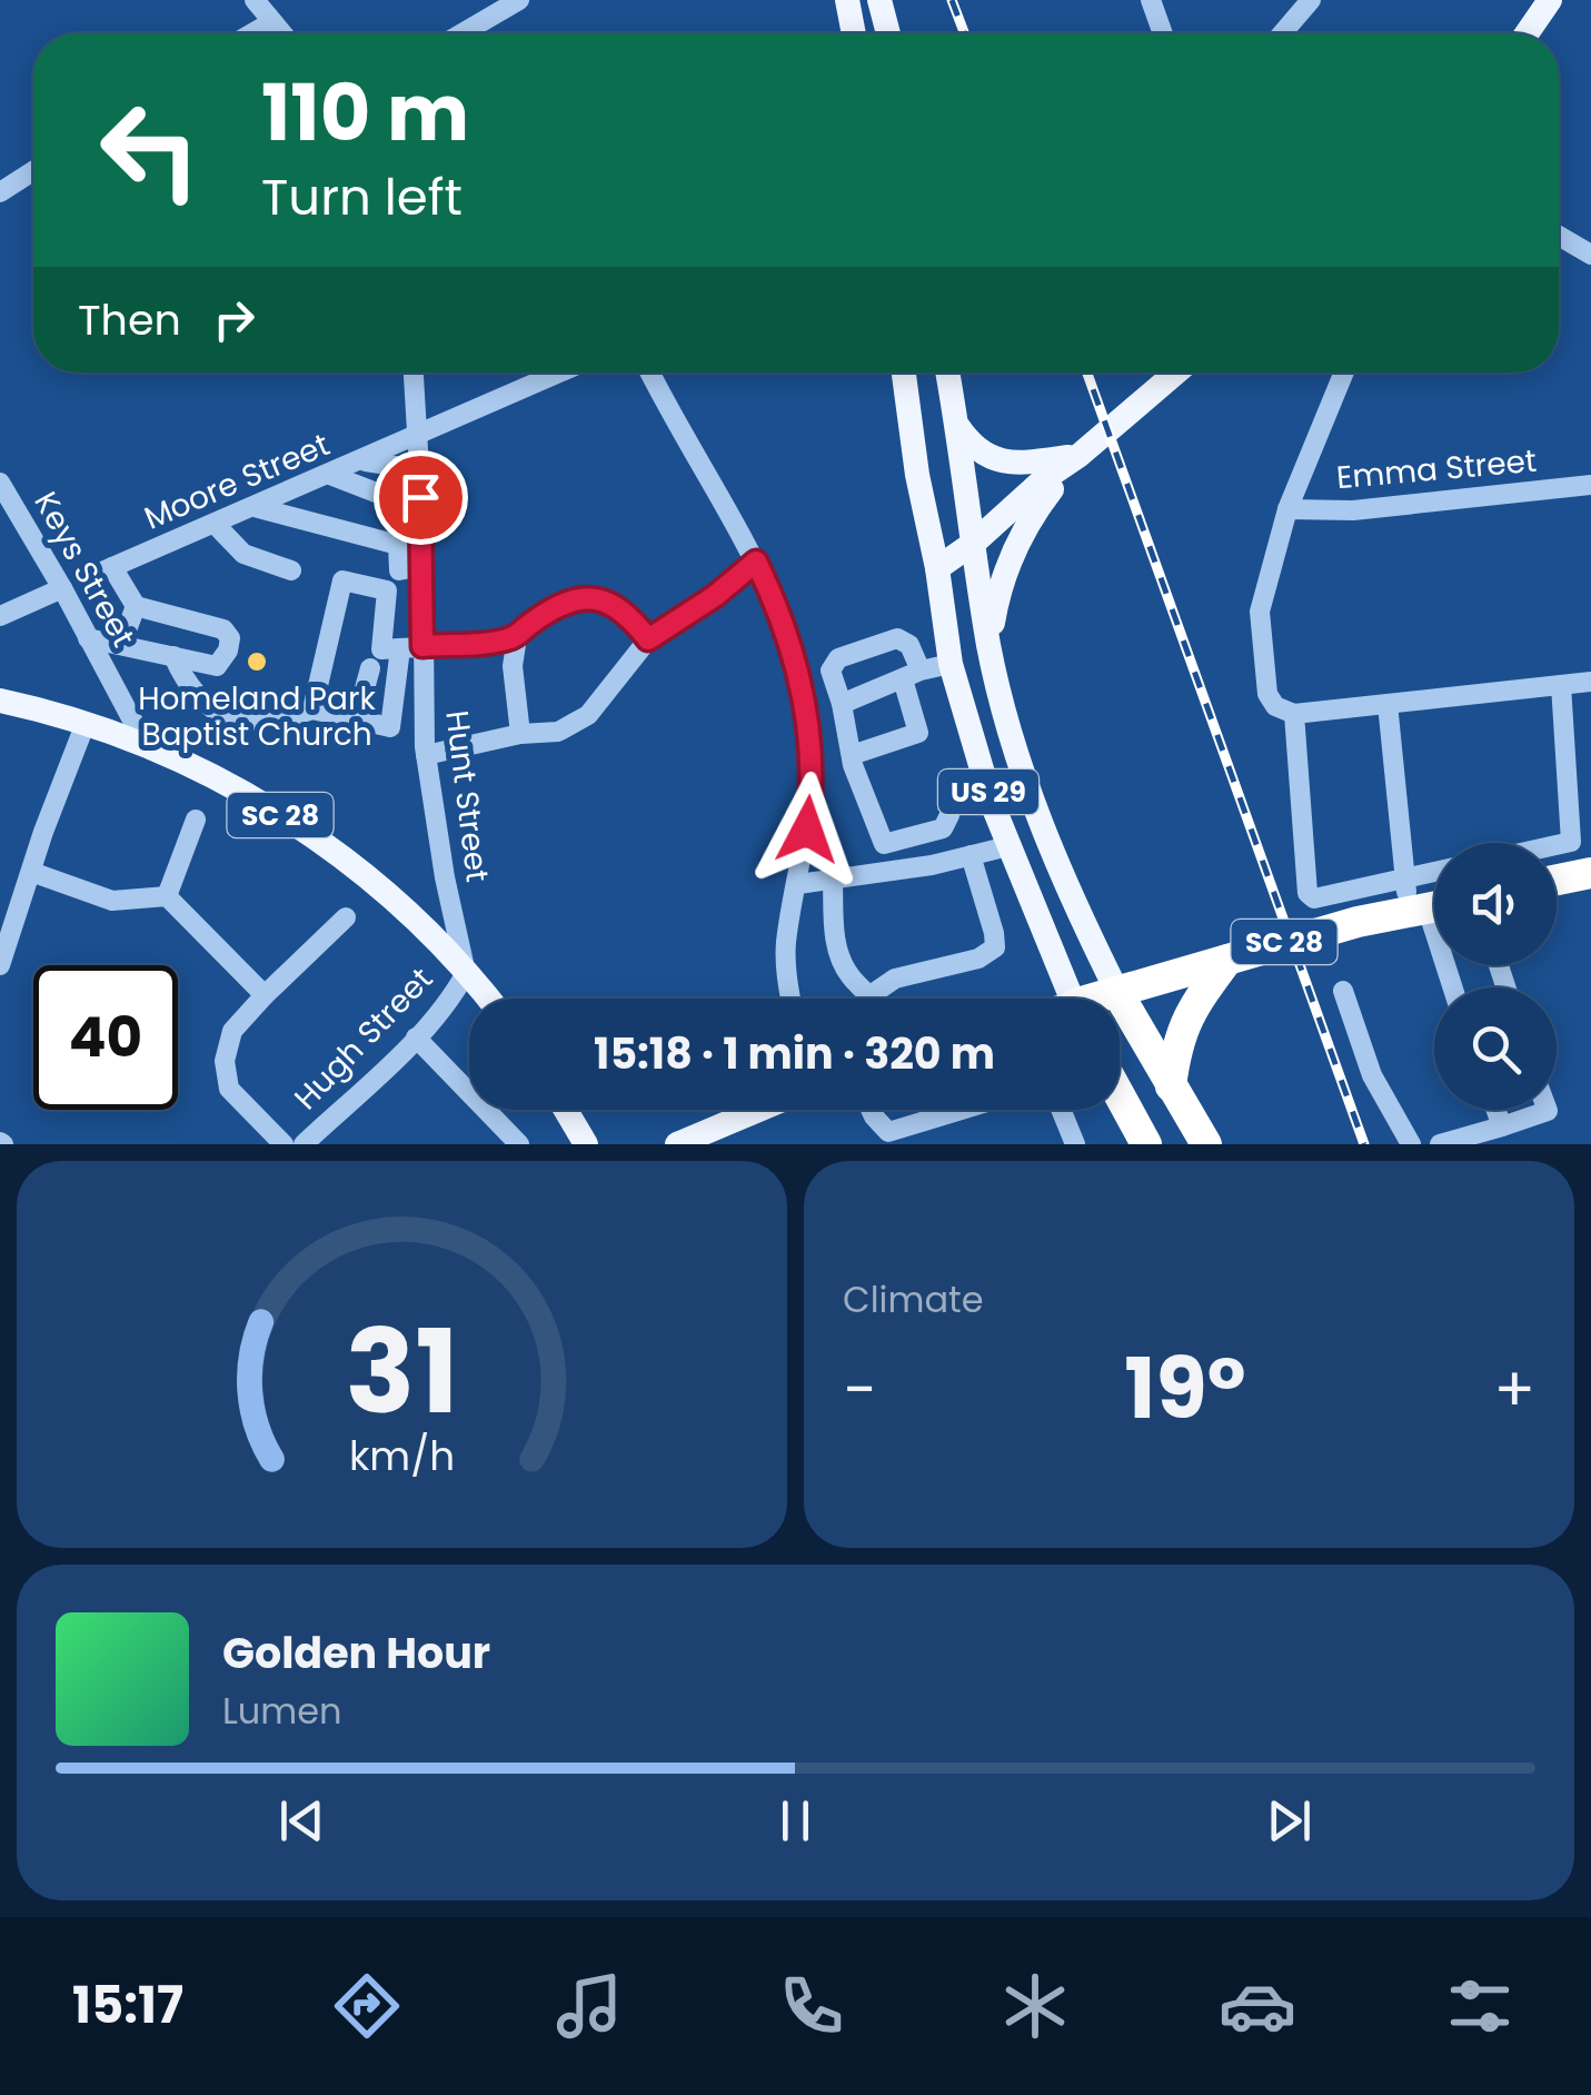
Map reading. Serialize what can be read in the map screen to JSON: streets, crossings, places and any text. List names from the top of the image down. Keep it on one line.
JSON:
{"streets":{"highway":["US 29","SC 28"],"street":["Emma Street","Moore Street","Keys Street","Hunt Street","Hugh Street"]},"crossings":[["Moore Street","Hunt Street"],["Keys Street","SC 28"],["US 29","SC 28"],["Hunt Street","SC 28"],["Hunt Street","Hugh Street"],["SC 28","Hugh Street"]],"places":["Homeland Park Baptist Church"],"page":{"turn":["110 m","Turn left"],"then":"Then","limit":"40","trip":"15:18 · 1 min · 320 m","tile":"Climate","heat":["−","19°","+"],"song":["Golden Hour","Lumen"],"tabs":"15:17","gauge":["31","km/h"]}}
